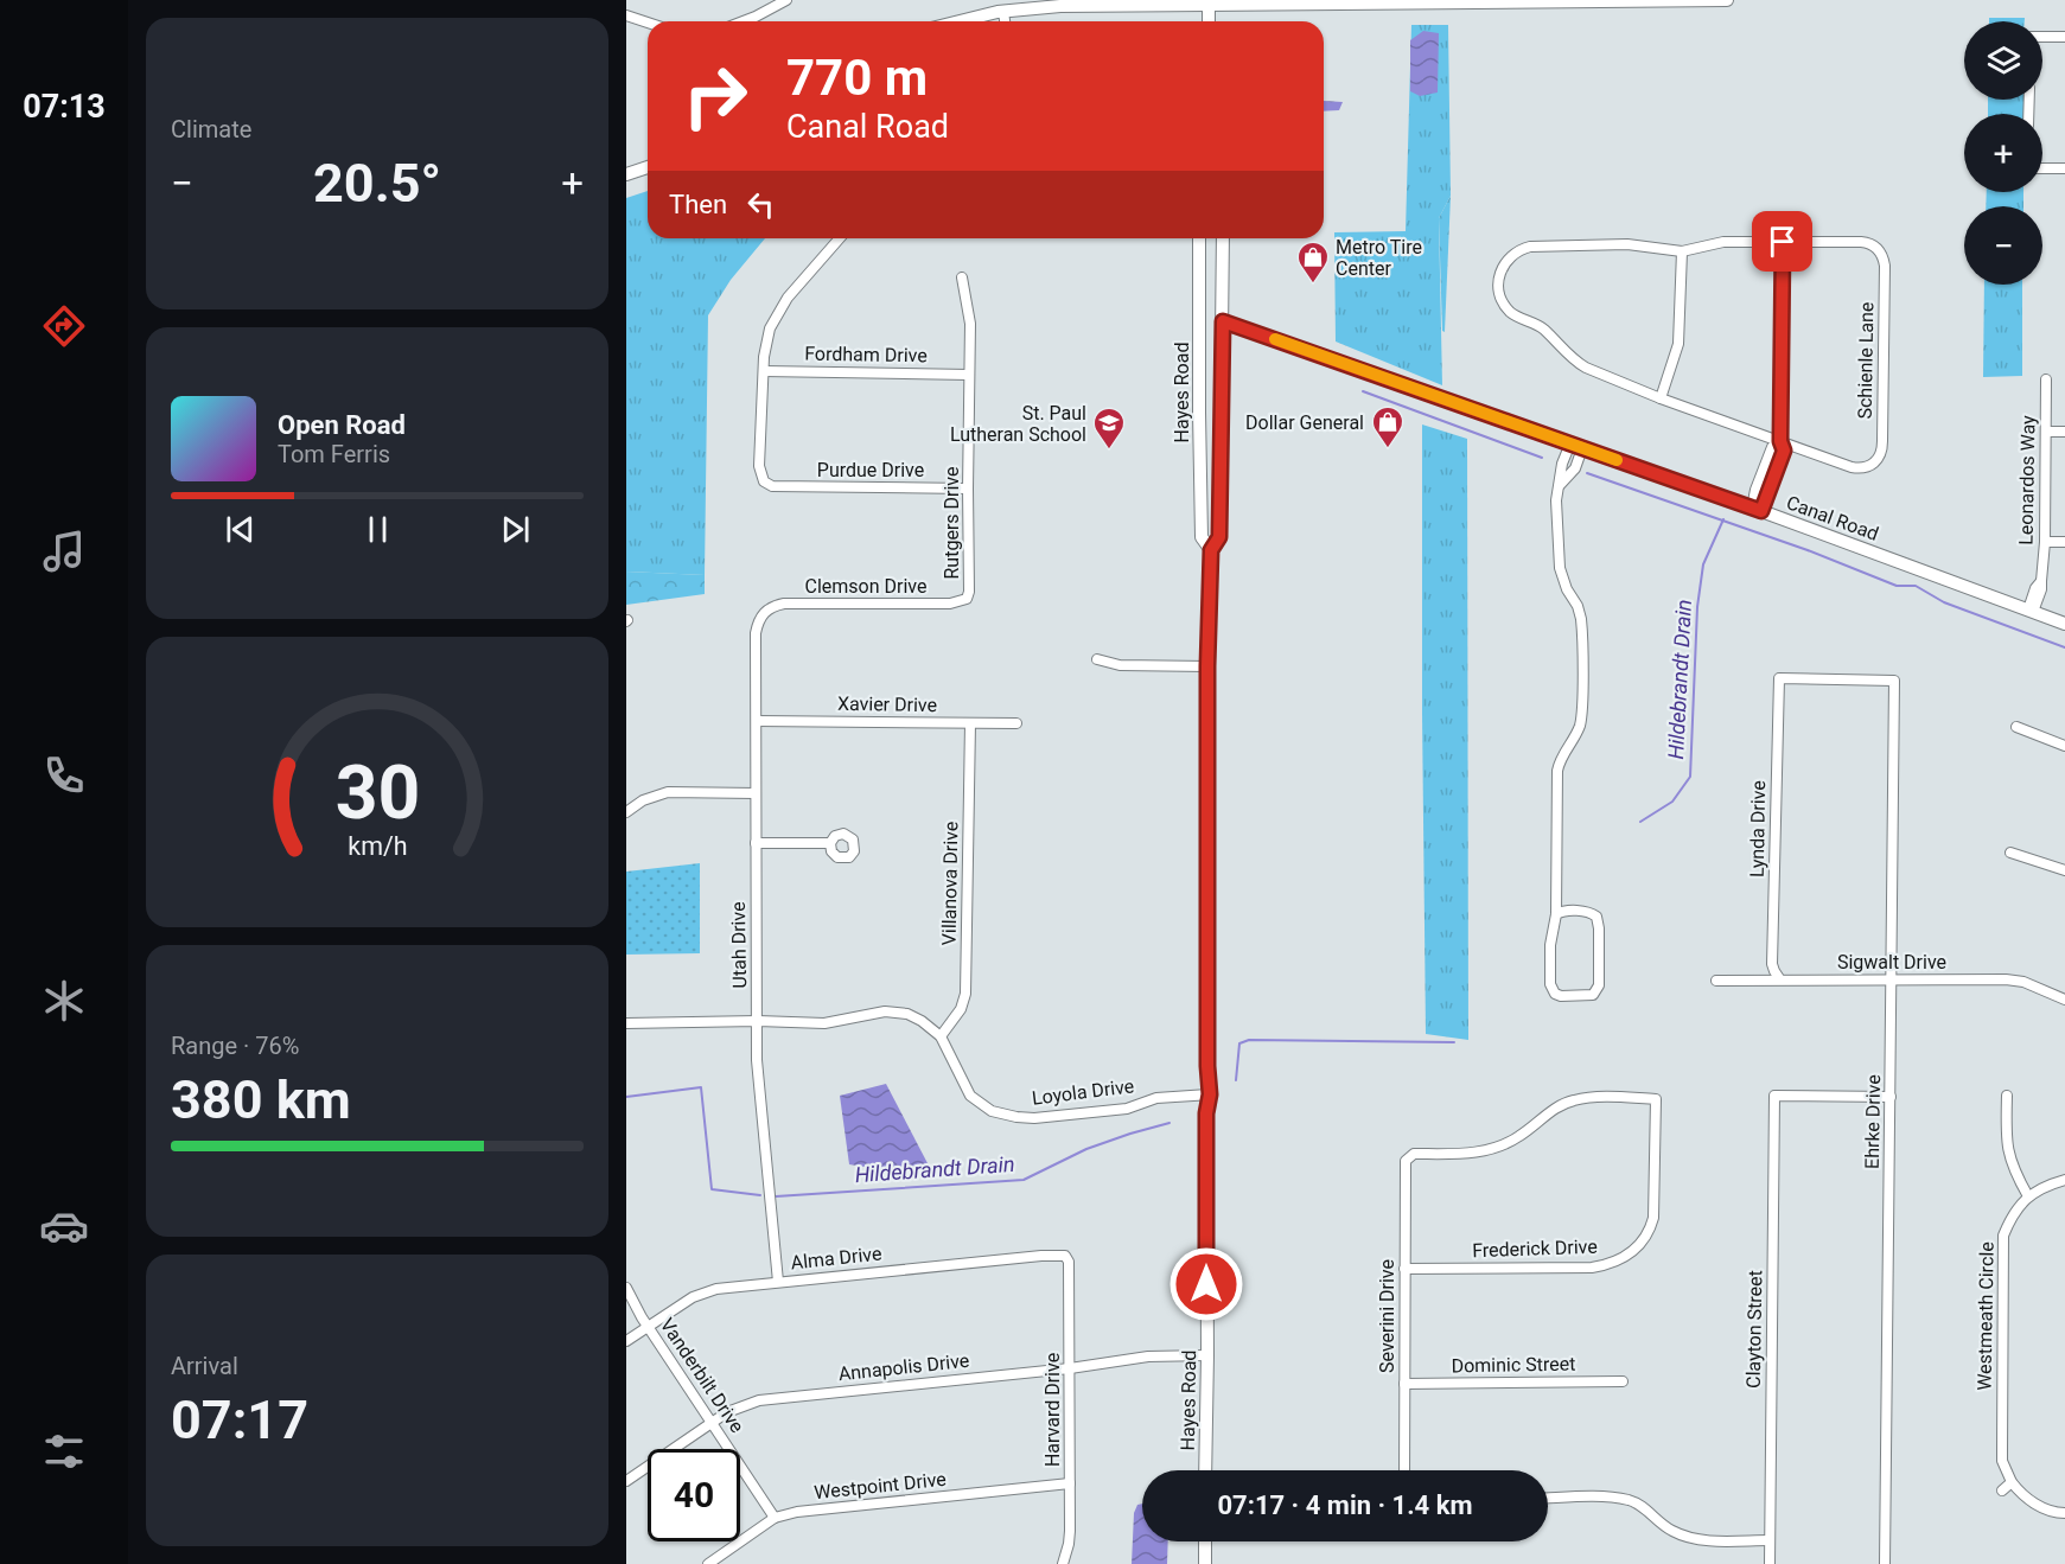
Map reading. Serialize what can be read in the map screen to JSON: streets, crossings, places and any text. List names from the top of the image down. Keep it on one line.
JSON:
{"streets":{"street":["Fordham Drive","Schienle Lane","Hayes Road","Purdue Drive","Leonardos Way","Canal Road","Rutgers Drive","Clemson Drive","Xavier Drive","Lynda Drive","Villanova Drive","Utah Drive","Sigwalt Drive","Loyola Drive","Ehrke Drive","Frederick Drive","Alma Drive","Severini Drive","Westmeath Circle","Clayton Street","Dominic Street","Annapolis Drive","Vanderbilt Drive","Harvard Drive","Westpoint Drive"]},"crossings":[["Fordham Drive","Purdue Drive"],["Fordham Drive","Rutgers Drive"],["Hayes Road","Canal Road"],["Hayes Road","Loyola Drive"],["Hayes Road","Annapolis Drive"],["Purdue Drive","Rutgers Drive"],["Leonardos Way","Canal Road"],["Rutgers Drive","Clemson Drive"],["Clemson Drive","Utah Drive"],["Xavier Drive","Villanova Drive"],["Xavier Drive","Utah Drive"],["Lynda Drive","Sigwalt Drive"],["Lynda Drive","Ehrke Drive"],["Villanova Drive","Loyola Drive"],["Utah Drive","Alma Drive"],["Sigwalt Drive","Ehrke Drive"],["Ehrke Drive","Clayton Street"],["Frederick Drive","Severini Drive"],["Alma Drive","Vanderbilt Drive"],["Alma Drive","Harvard Drive"],["Severini Drive","Dominic Street"],["Annapolis Drive","Vanderbilt Drive"],["Annapolis Drive","Harvard Drive"],["Vanderbilt Drive","Westpoint Drive"],["Harvard Drive","Westpoint Drive"]],"water":["Hildebrandt Drain"],"places":{"shop":["Metro Tire Center","Dollar General"],"school or university":["St. Paul Lutheran School"]},"page":{"tabs":"07:13","tile":["Climate",["Range · 76%","380 km"],["Arrival","07:17"]],"map_buttons":["+","−"],"turn":["770 m","Canal Road"],"heat":["−","20.5°","+"],"then":"Then","song":["Open Road","Tom Ferris"],"limit":"40","trip":"07:17 · 4 min · 1.4 km","gauge":["30","km/h"]}}
